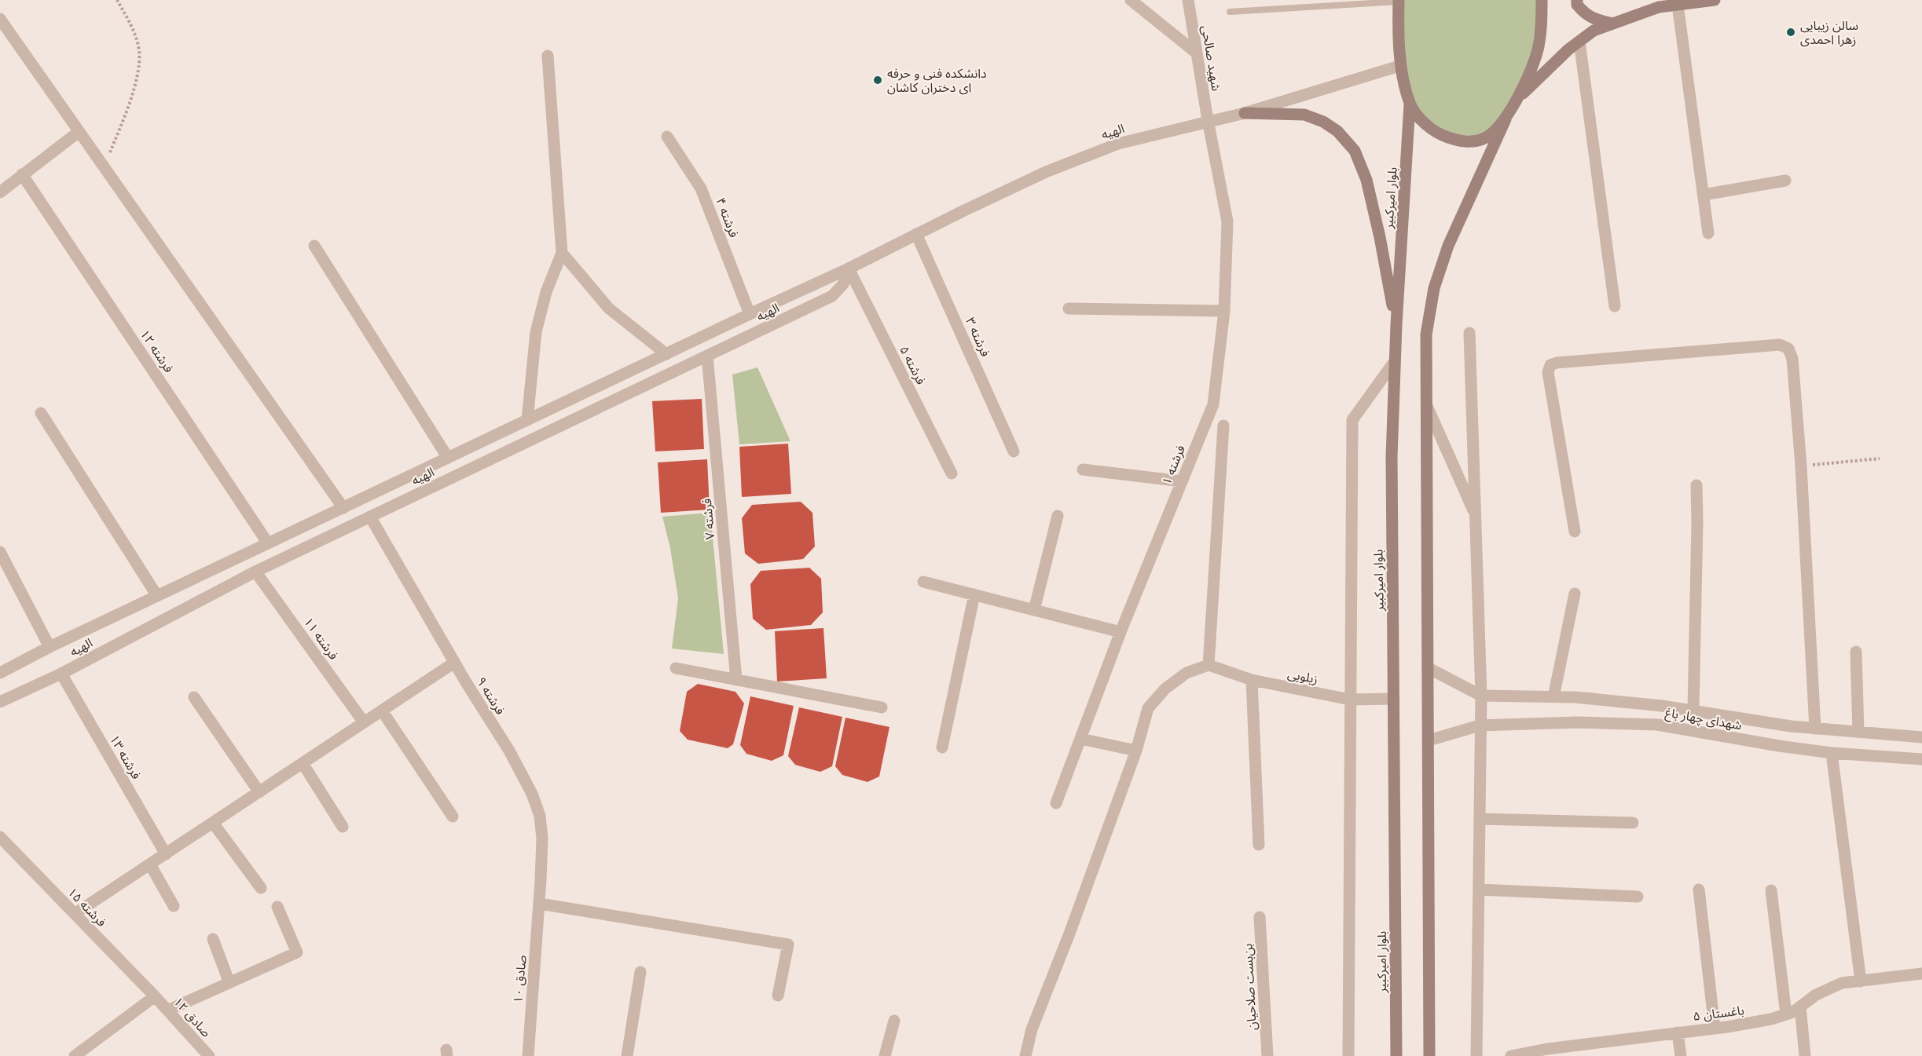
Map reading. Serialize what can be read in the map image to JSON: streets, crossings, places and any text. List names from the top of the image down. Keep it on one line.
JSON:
{"streets":{"main road":["بلوار امیرکبیر"],"street":["شهید صالحی","الهیه","فرشته ۴","فرشته ۳","فرشته ۱۲","فرشته ۵","فرشته ۱","فرشته ۷","فرشته ۱۱","زیلویی","فرشته ۹","شهدای چهار باغ","فرشته ۱۳","فرشته ۱۵","صادق ۱۰","بن‌بست صلاحیان","باغستان ۵","صادق ۱۲"]},"crossings":[["شهید صالحی","الهیه"],["شهید صالحی","فرشته ۱"],["الهیه","فرشته ۴"],["الهیه","فرشته ۳"],["الهیه","فرشته ۱۲"],["الهیه","فرشته ۵"],["الهیه","فرشته ۱"],["الهیه","فرشته ۷"],["الهیه","فرشته ۱۱"],["الهیه","فرشته ۹"],["الهیه","فرشته ۱۳"],["بلوار امیرکبیر","زیلویی"],["فرشته ۹","صادق ۱۰"],["فرشته ۱۵","صادق ۱۲"]],"places":["سالن‌ زیبایی زهرا احمدی","دانشکده فنی و حرفه ای دختران کاشان"]}
